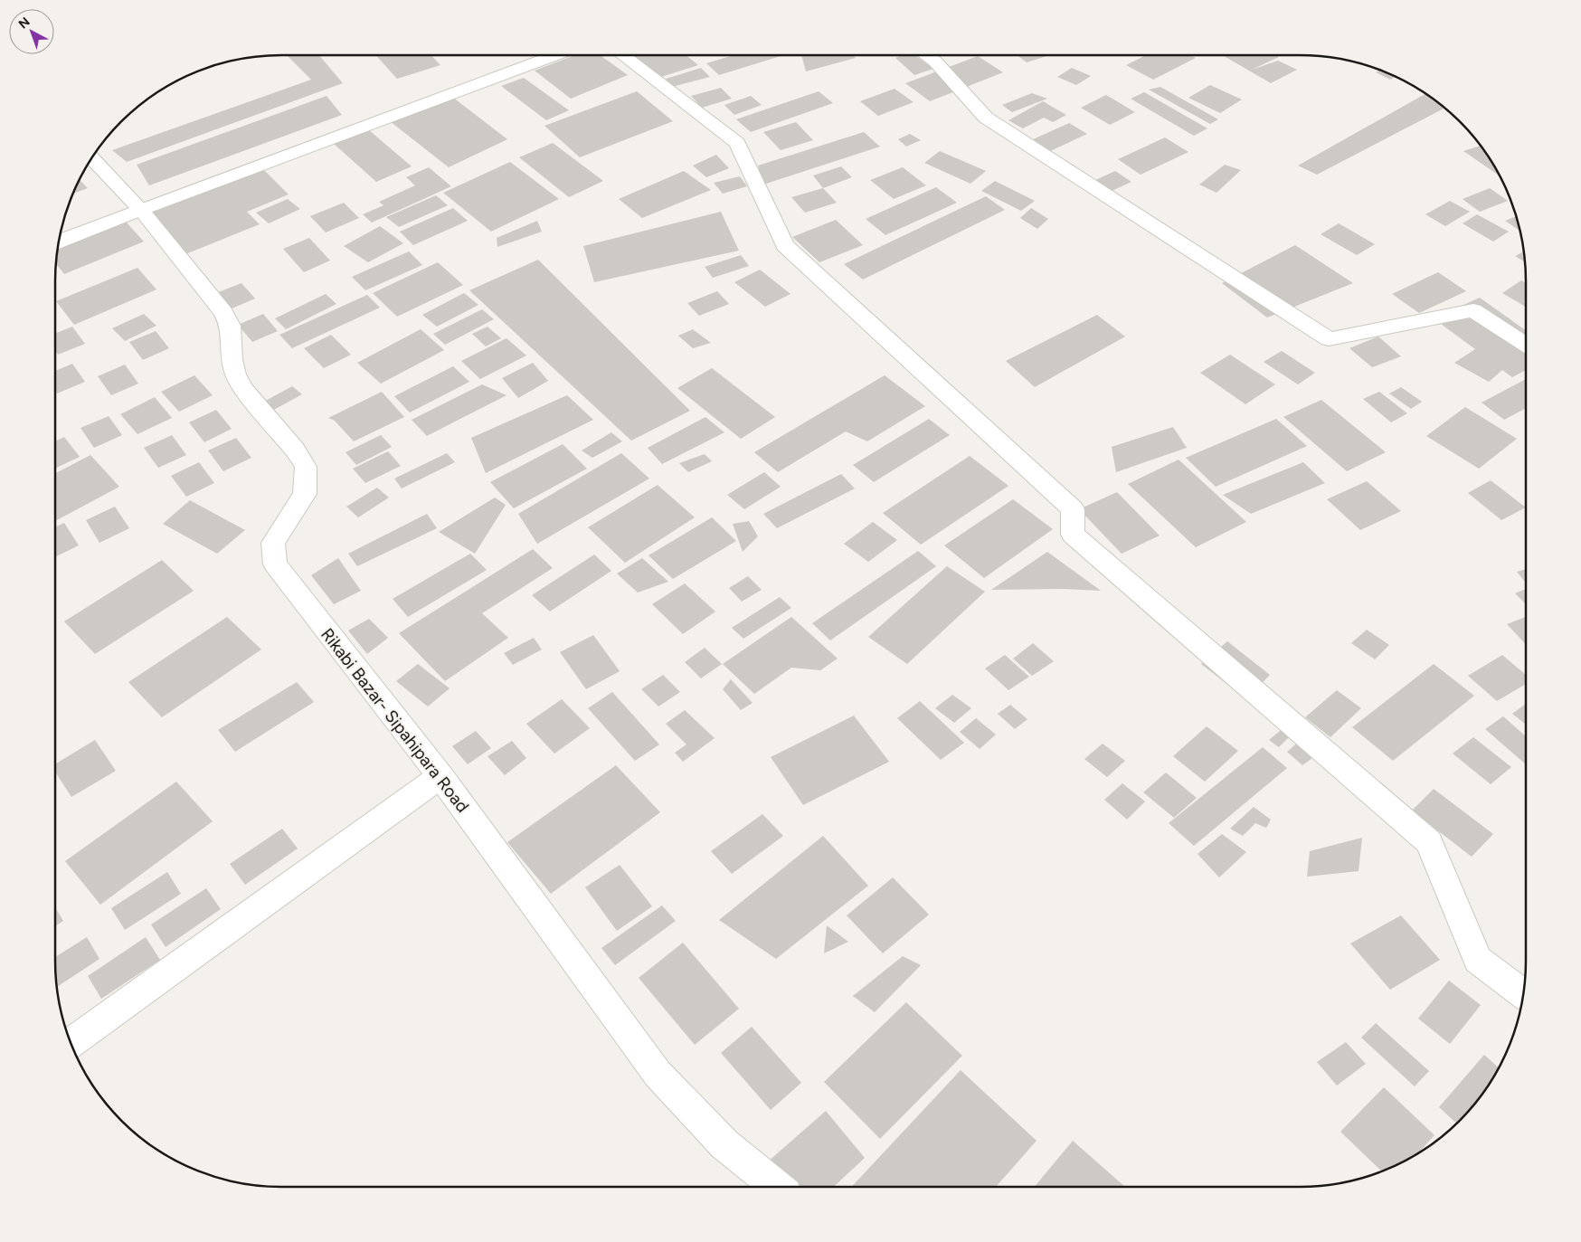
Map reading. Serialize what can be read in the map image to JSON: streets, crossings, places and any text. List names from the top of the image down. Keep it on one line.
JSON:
{"streets":{"street":["Rikabi Bazar- Sipahipara Road"]},"north":"top left"}
